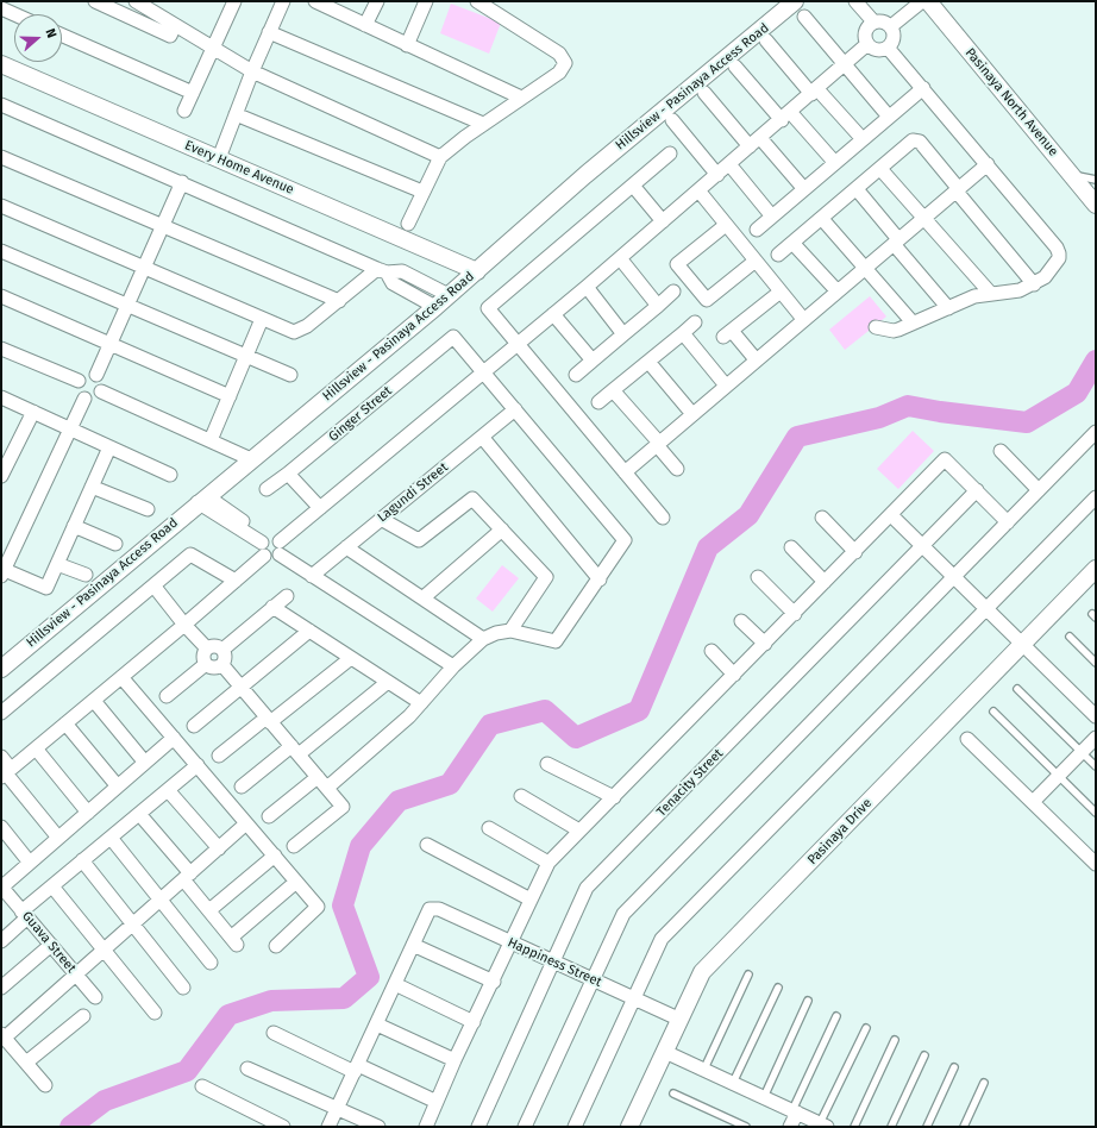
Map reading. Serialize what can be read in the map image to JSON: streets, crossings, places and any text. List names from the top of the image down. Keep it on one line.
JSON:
{"streets":{"street":["Hillsview - Pasinaya Access Road","Pasinaya North Avenue","Every Home Avenue","Ginger Street","Lagundi Street","Tenacity Street","Pasinaya Drive","Guava Street","Happiness Street"]},"crossings":[["Hillsview - Pasinaya Access Road","Every Home Avenue"],["Tenacity Street","Happiness Street"],["Pasinaya Drive","Happiness Street"]],"north":"right"}
